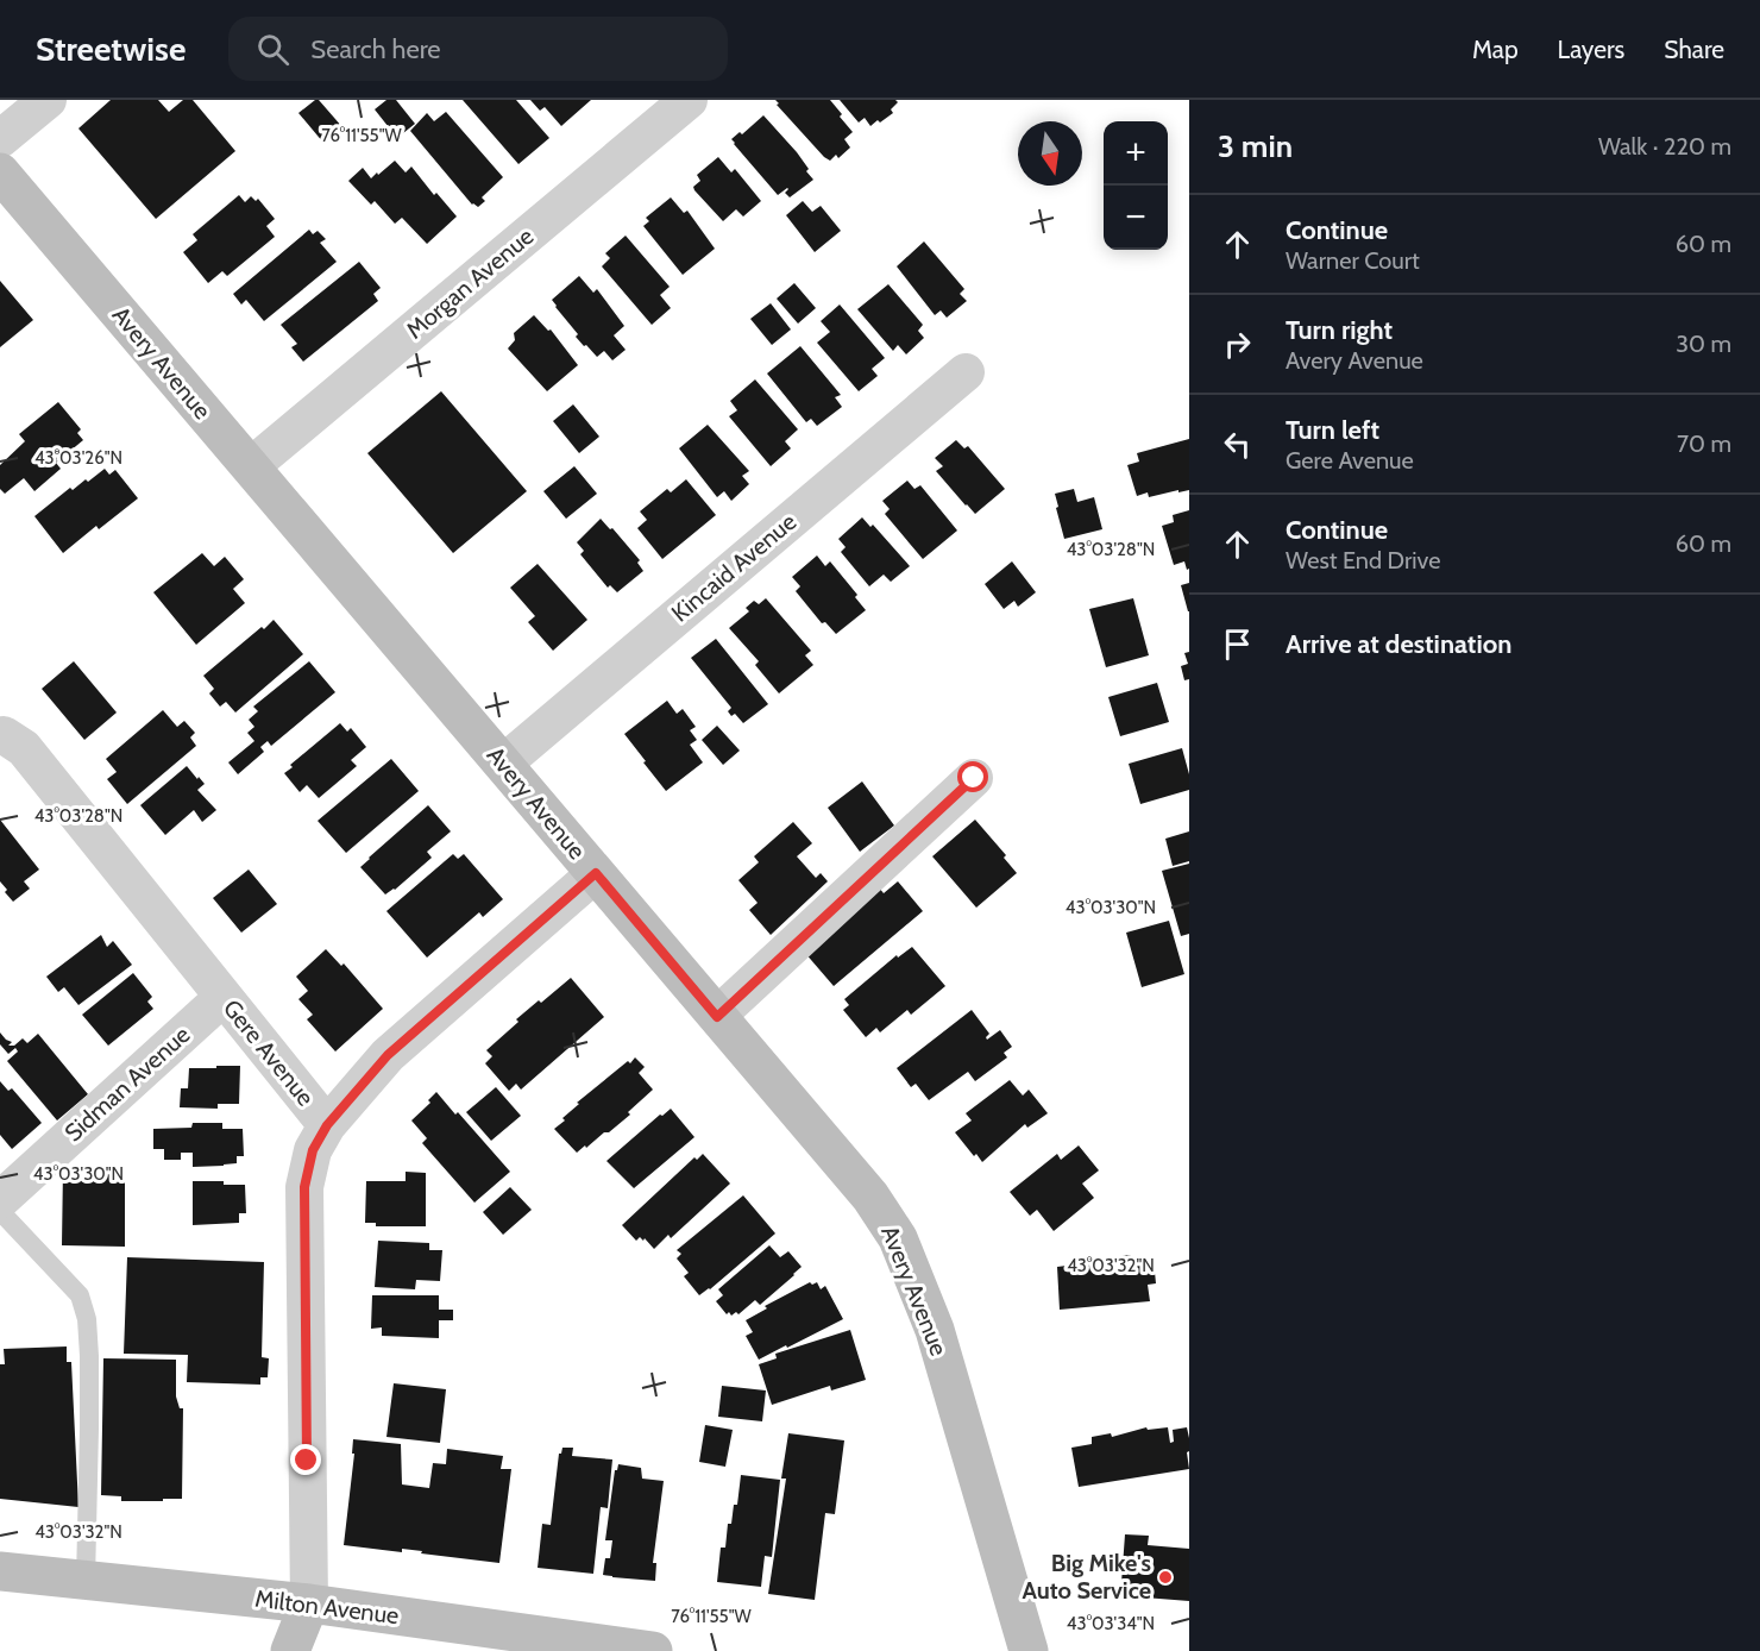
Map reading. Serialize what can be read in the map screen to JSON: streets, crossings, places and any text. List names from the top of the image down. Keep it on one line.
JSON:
{"streets":{"street":["Morgan Avenue","Avery Avenue","Kincaid Avenue","Gere Avenue","Sidman Avenue","Milton Avenue"]},"crossings":[["Morgan Avenue","Avery Avenue"],["Avery Avenue","Kincaid Avenue"],["Avery Avenue","Gere Avenue"],["Gere Avenue","Sidman Avenue"]],"places":["Big Mike's Auto Service"],"north":"bottom","page":{"header":"Streetwise","search":"Search here","nav":["Map","Layers","Share"],"heading":["3 min","Walk · 220 m"],"map_buttons":["+","−"],"list":[["Continue","Warner Court","60 m"],["Turn right","Avery Avenue","30 m"],["Turn left","Gere Avenue","70 m"],["Continue","West End Drive","60 m"],"Arrive at destination"]},"coordinates":["76°11'55\"W","43°03'26\"N","43°03'28\"N","43°03'30\"N","43°03'32\"N","43°03'34\"N"]}
